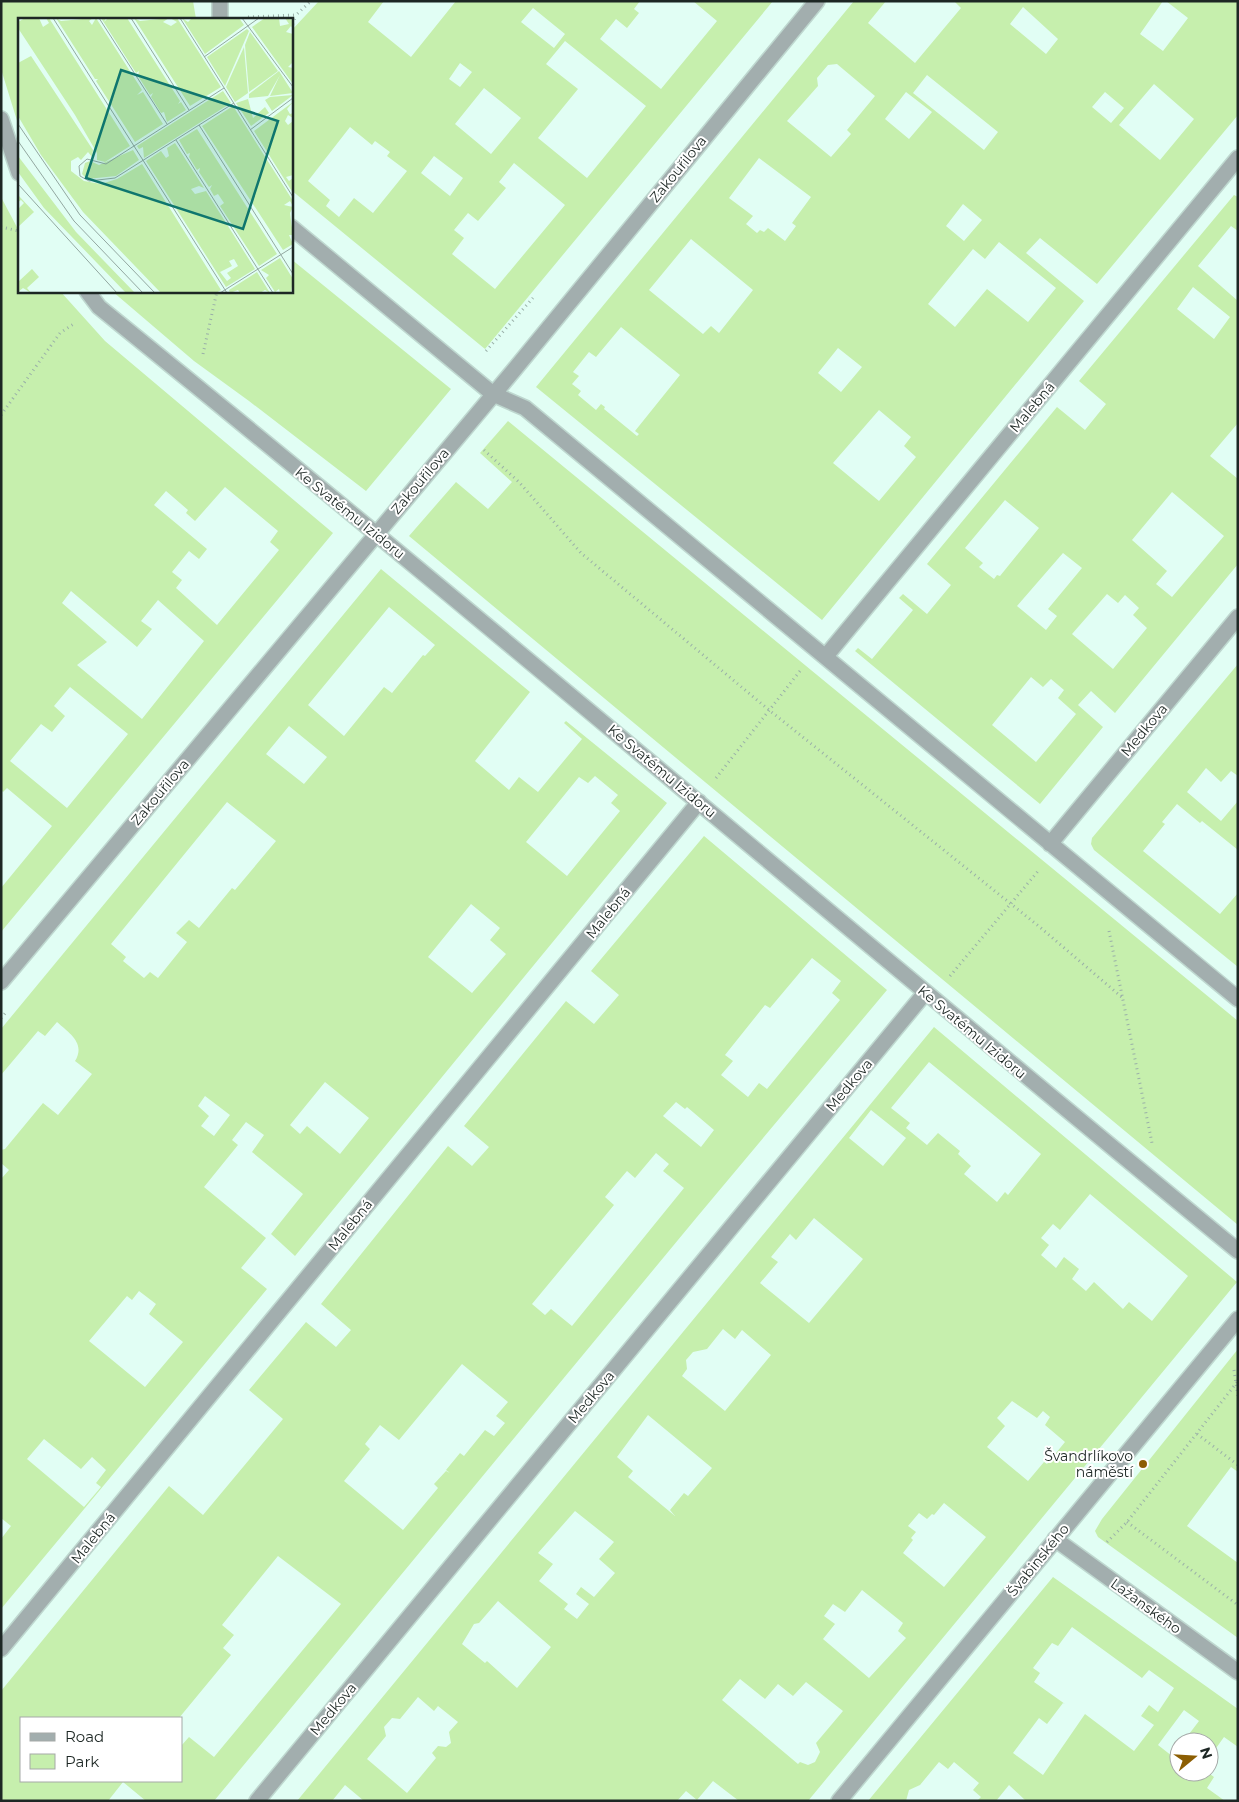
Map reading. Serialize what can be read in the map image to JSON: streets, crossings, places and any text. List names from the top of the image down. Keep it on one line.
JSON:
{"streets":{"street":["Zakouřilova","Malebná","Ke Svatému Izidoru","Medkova","Švabinského","Lažanského"]},"crossings":[["Zakouřilova","Ke Svatému Izidoru"],["Malebná","Ke Svatému Izidoru"],["Ke Svatému Izidoru","Medkova"],["Švabinského","Lažanského"]],"places":["Švandrlíkovo náměstí"],"legend":["Road","Park"],"north":"right"}
